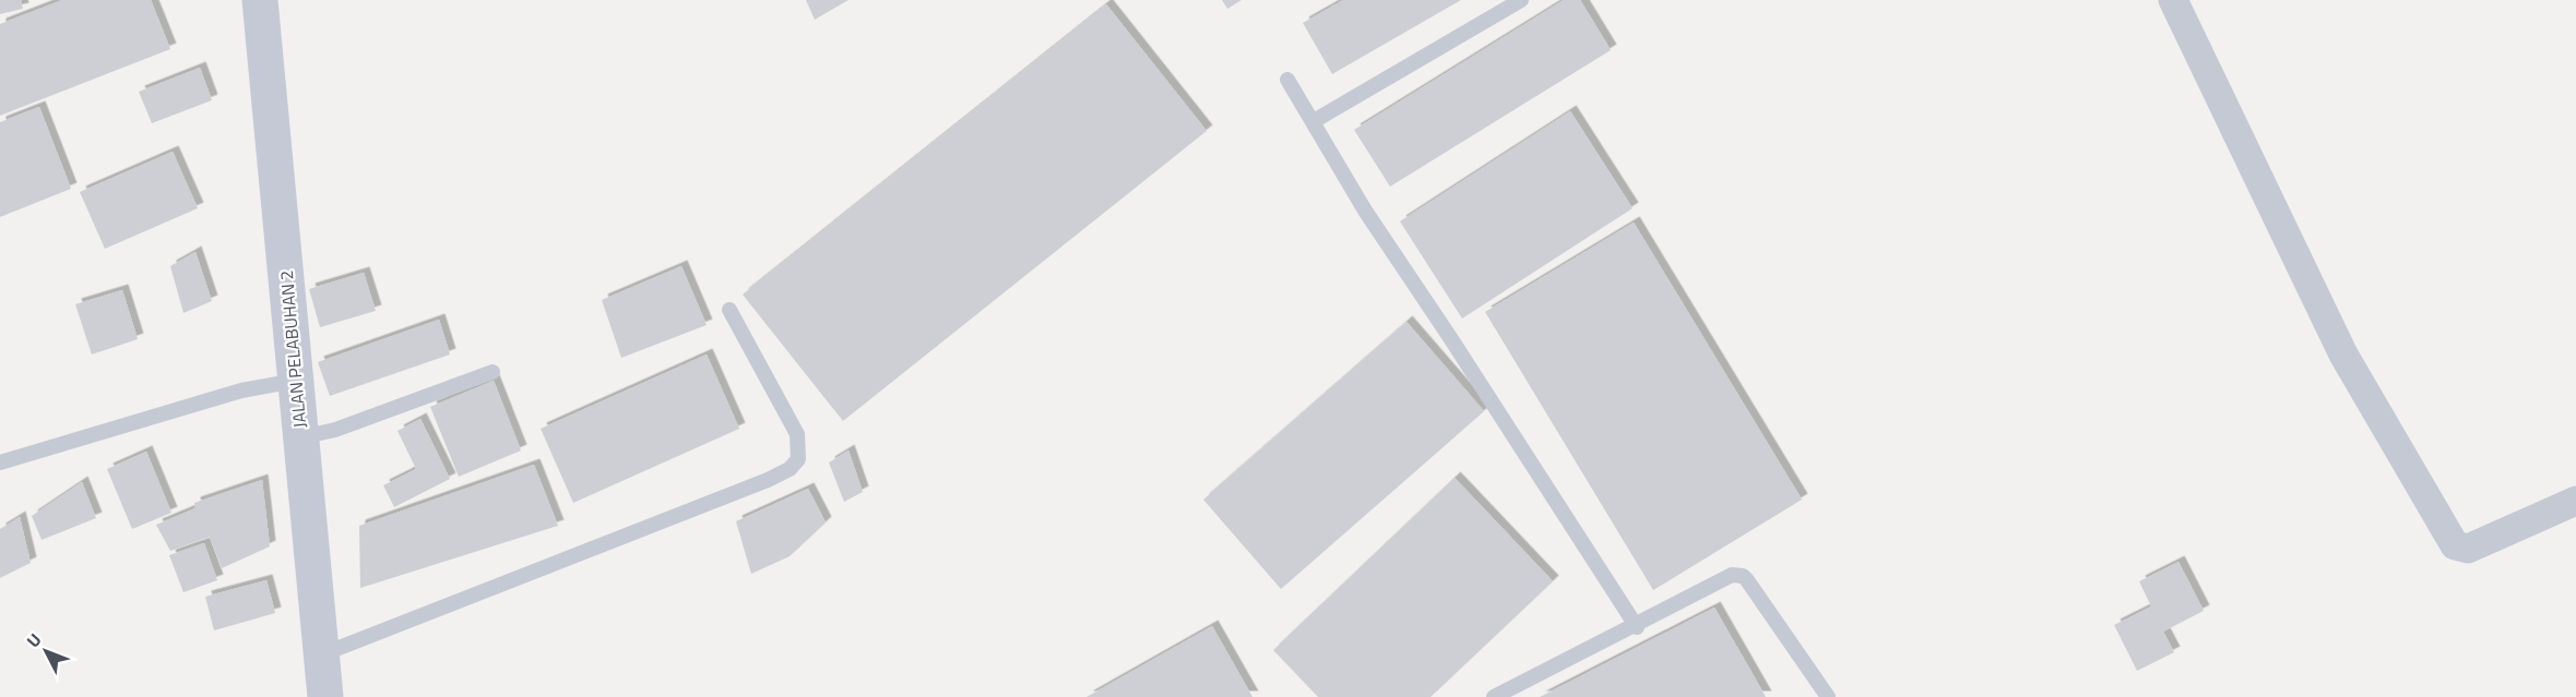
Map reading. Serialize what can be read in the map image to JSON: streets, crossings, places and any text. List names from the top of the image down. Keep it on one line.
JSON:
{"streets":{"main road":["JALAN PELABUHAN 2"]},"north":"top left"}
